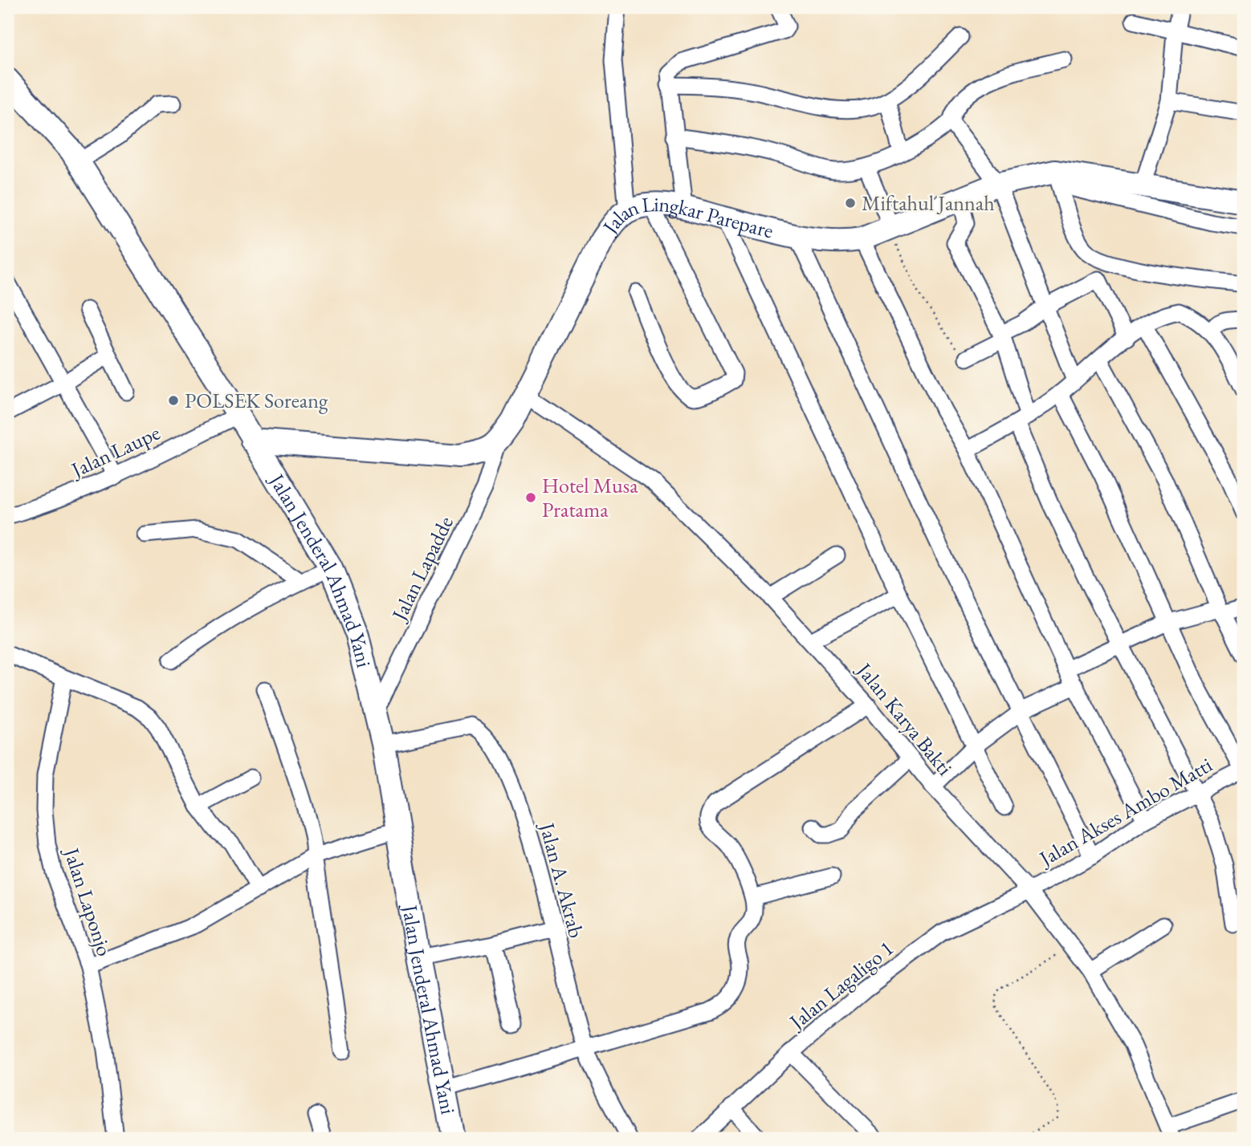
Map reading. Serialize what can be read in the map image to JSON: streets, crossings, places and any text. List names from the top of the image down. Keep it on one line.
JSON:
{"streets":{"highway":["Jalan Lingkar Parepare","Jalan Jenderal Ahmad Yani"],"street":["Jalan Laupe","Jalan Lapadde","Jalan Karya Bakti","Jalan Akses Ambo Matti","Jalan A. Akrab","Jalan Laponjo","Jalan Lagaligo 1"]},"crossings":[["Jalan Lingkar Parepare","Jalan Lapadde"],["Jalan Lingkar Parepare","Jalan Jenderal Ahmad Yani"],["Jalan Lingkar Parepare","Jalan Karya Bakti"],["Jalan Laupe","Jalan Jenderal Ahmad Yani"],["Jalan Lapadde","Jalan Jenderal Ahmad Yani"],["Jalan Jenderal Ahmad Yani","Jalan A. Akrab"],["Jalan Karya Bakti","Jalan Akses Ambo Matti"],["Jalan Karya Bakti","Jalan Lagaligo 1"],["Jalan Akses Ambo Matti","Jalan Lagaligo 1"]],"places":["Miftahul Jannah","POLSEK Soreang","Hotel Musa Pratama"]}
